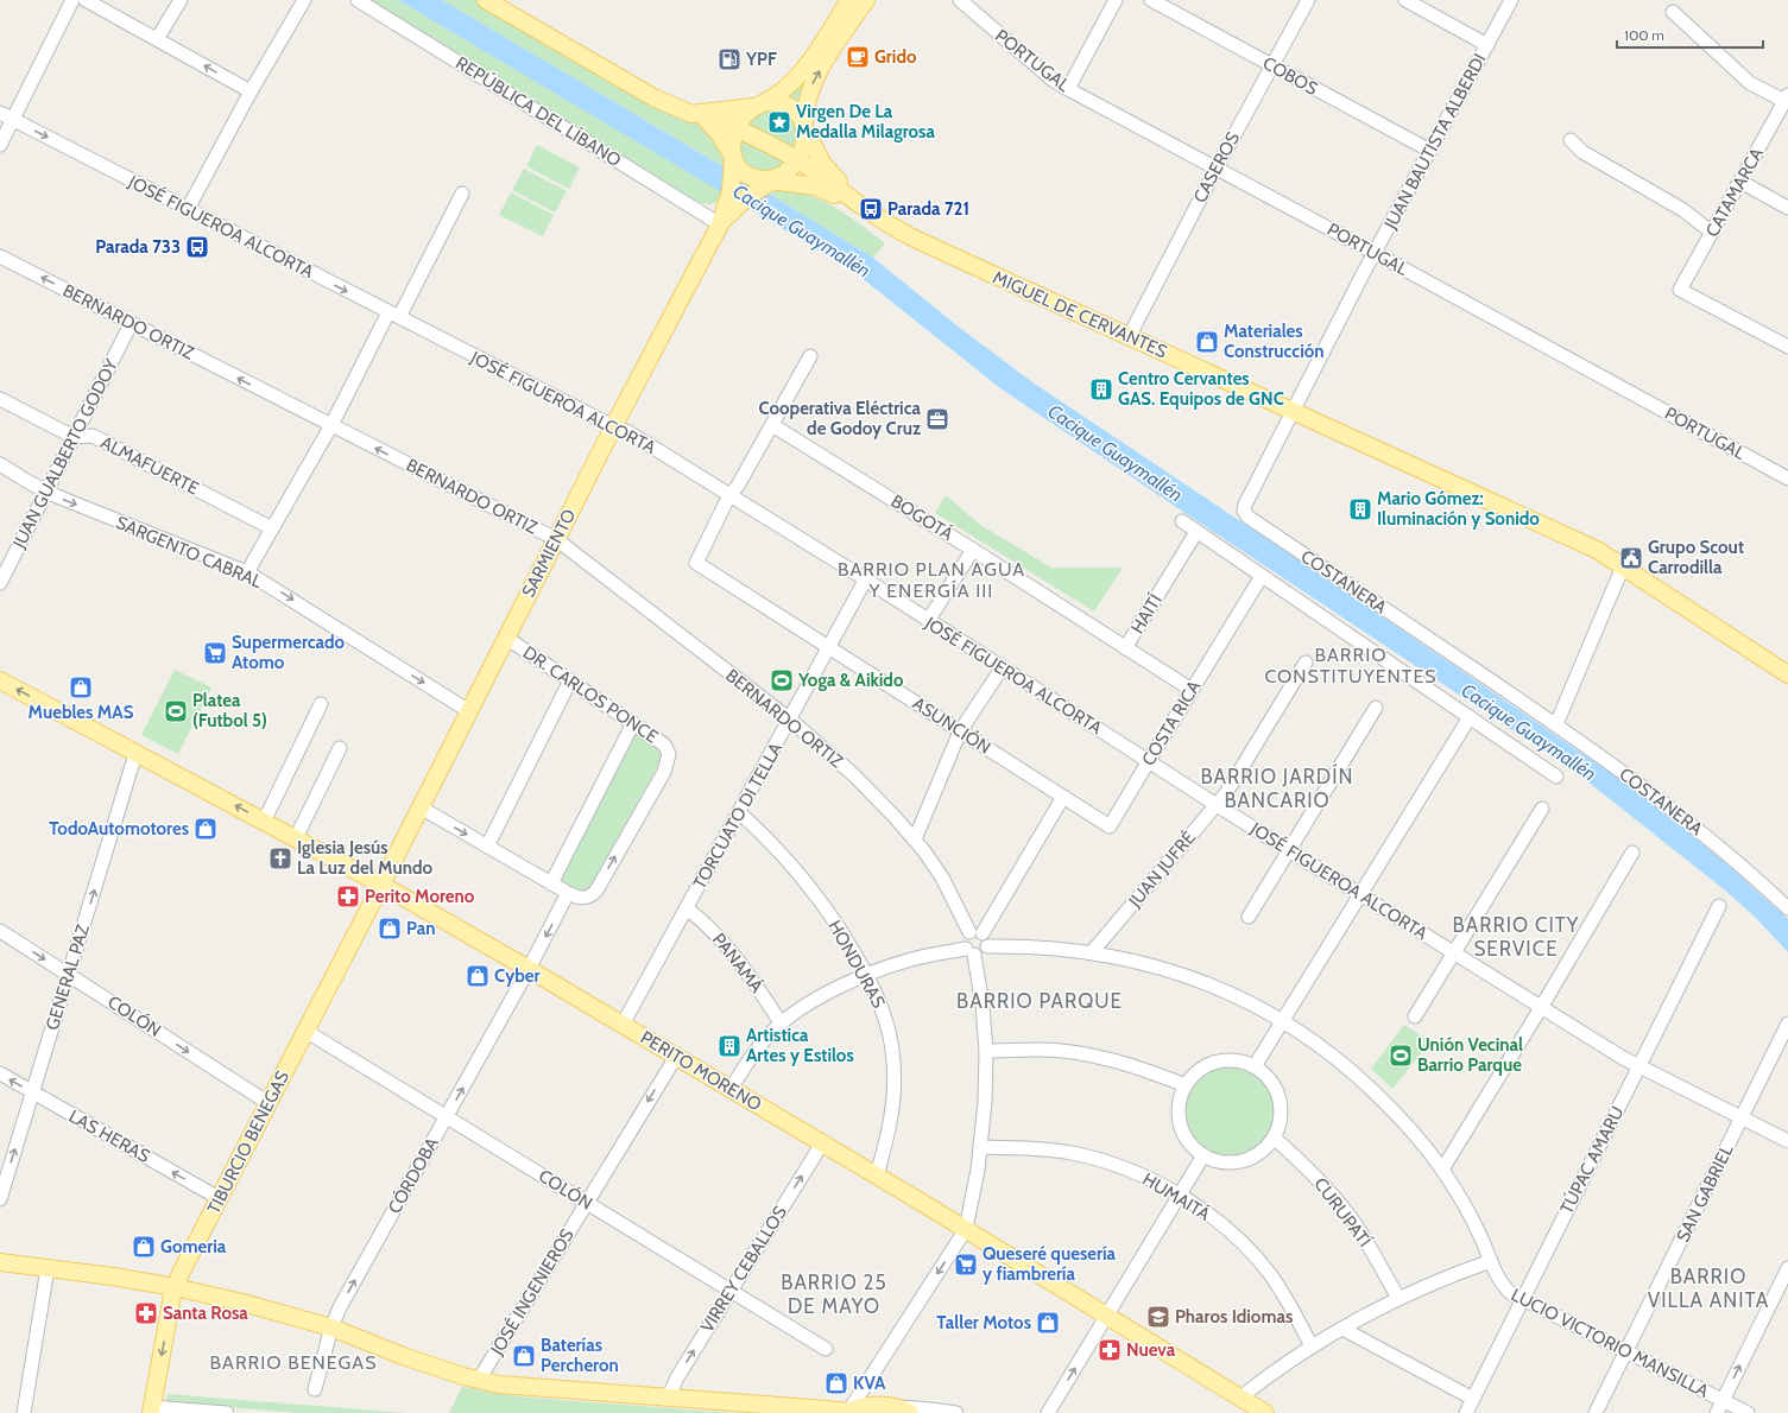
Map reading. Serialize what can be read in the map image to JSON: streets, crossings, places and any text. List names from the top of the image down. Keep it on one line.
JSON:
{"streets":{"main road":["MIGUEL DE CERVANTES","SARMIENTO","PERITO MORENO","TIBURCIO BENEGAS"],"street":["PORTUGAL","COBOS","REPÚBLICA DEL LÍBANO","JUAN BAUTISTA ALBERDI","CASEROS","CATAMARCA","JOSÉ FIGUEROA ALCORTA","BERNARDO ORTIZ","JUAN GUALBERTO GODOY","ALMAFUERTE","BOGOTÁ","SARGENTO CABRAL","COSTANERA","HAITÍ","DR. CARLOS PONCE","COSTA RICA","ASUNCIÓN","TORCUATO DI TELLA","JUAN JUFRÉ","PANAMÁ","HONDURAS","GENERAL PAZ","COLÓN","LAS HERAS","TÚPAC AMARU","CÓRDOBA","SAN GABRIEL","HUMAITÁ","CURUPATÍ","VIRREY CEBALLOS","JOSÉ INGENIEROS","LUCIO VICTORIO MANSILLA"]},"crossings":[["PORTUGAL","JUAN BAUTISTA ALBERDI"],["PORTUGAL","CASEROS"],["COBOS","JUAN BAUTISTA ALBERDI"],["COBOS","CASEROS"],["REPÚBLICA DEL LÍBANO","SARMIENTO"],["JUAN BAUTISTA ALBERDI","MIGUEL DE CERVANTES"],["JUAN BAUTISTA ALBERDI","COSTANERA"],["CASEROS","MIGUEL DE CERVANTES"],["JOSÉ FIGUEROA ALCORTA","SARMIENTO"],["JOSÉ FIGUEROA ALCORTA","COSTA RICA"],["JOSÉ FIGUEROA ALCORTA","ASUNCIÓN"],["JOSÉ FIGUEROA ALCORTA","TORCUATO DI TELLA"],["JOSÉ FIGUEROA ALCORTA","JUAN JUFRÉ"],["JOSÉ FIGUEROA ALCORTA","TÚPAC AMARU"],["JOSÉ FIGUEROA ALCORTA","SAN GABRIEL"],["MIGUEL DE CERVANTES","SARMIENTO"],["BERNARDO ORTIZ","JUAN GUALBERTO GODOY"],["BERNARDO ORTIZ","SARMIENTO"],["BERNARDO ORTIZ","TORCUATO DI TELLA"],["BERNARDO ORTIZ","LUCIO VICTORIO MANSILLA"],["JUAN GUALBERTO GODOY","ALMAFUERTE"],["JUAN GUALBERTO GODOY","SARGENTO CABRAL"],["BOGOTÁ","HAITÍ"],["BOGOTÁ","COSTA RICA"],["SARGENTO CABRAL","SARMIENTO"],["SARMIENTO","DR. CARLOS PONCE"],["SARMIENTO","PERITO MORENO"],["SARMIENTO","TIBURCIO BENEGAS"],["DR. CARLOS PONCE","CÓRDOBA"],["COSTA RICA","ASUNCIÓN"],["ASUNCIÓN","TORCUATO DI TELLA"],["TORCUATO DI TELLA","PANAMÁ"],["TORCUATO DI TELLA","HONDURAS"],["TORCUATO DI TELLA","PERITO MORENO"],["JUAN JUFRÉ","LUCIO VICTORIO MANSILLA"],["HONDURAS","PERITO MORENO"],["GENERAL PAZ","COLÓN"],["GENERAL PAZ","PERITO MORENO"],["GENERAL PAZ","LAS HERAS"],["COLÓN","TIBURCIO BENEGAS"],["COLÓN","CÓRDOBA"],["COLÓN","VIRREY CEBALLOS"],["COLÓN","JOSÉ INGENIEROS"],["PERITO MORENO","TIBURCIO BENEGAS"],["PERITO MORENO","CÓRDOBA"],["PERITO MORENO","VIRREY CEBALLOS"],["PERITO MORENO","JOSÉ INGENIEROS"],["LAS HERAS","TIBURCIO BENEGAS"],["TÚPAC AMARU","LUCIO VICTORIO MANSILLA"],["SAN GABRIEL","LUCIO VICTORIO MANSILLA"]],"one_way":["BERNARDO ORTIZ","SARGENTO CABRAL","GENERAL PAZ","LAS HERAS","VIRREY CEBALLOS","JOSÉ INGENIEROS"],"districts":["BARRIO PLAN AGUA Y ENERGÍA III","BARRIO CONSTITUYENTES","BARRIO JARDÍN BANCARIO","BARRIO CITY SERVICE","BARRIO PARQUE","BARRIO VILLA ANITA","BARRIO 25 DE MAYO","BARRIO BENEGAS"],"water":["Cacique Guaymallén"],"places":{"cafe":["Grido"],"fuel station":["YPF"],"place":["Virgen De La Medalla Milagrosa"],"bus stop":["Parada 721","Parada 733"],"shop":["Materiales Construcción","Muebles MAS","TodoAutomotores","Pan","Cyber","Gomeria","Taller Motos","Baterías Percheron","KVA"],"building":["Centro Cervantes GAS. Equipos de GNC","Mario Gómez: Iluminación y Sonido","Artistica Artes y Estilos"],"office":["Cooperativa Eléctrica de Godoy Cruz"],"public building":["Grupo Scout Carrodilla"],"supermarket":["Supermercado Atomo","Queseré quesería y fiambrería"],"sports":["Yoga & Aikido","Platea (Futbol 5)","Unión Vecinal Barrio Parque"],"church":["Iglesia Jesús La Luz del Mundo"],"pharmacy":["Perito Moreno","Santa Rosa","Nueva"],"school or university":["Pharos Idiomas"]},"scale_bar":"100 m"}
